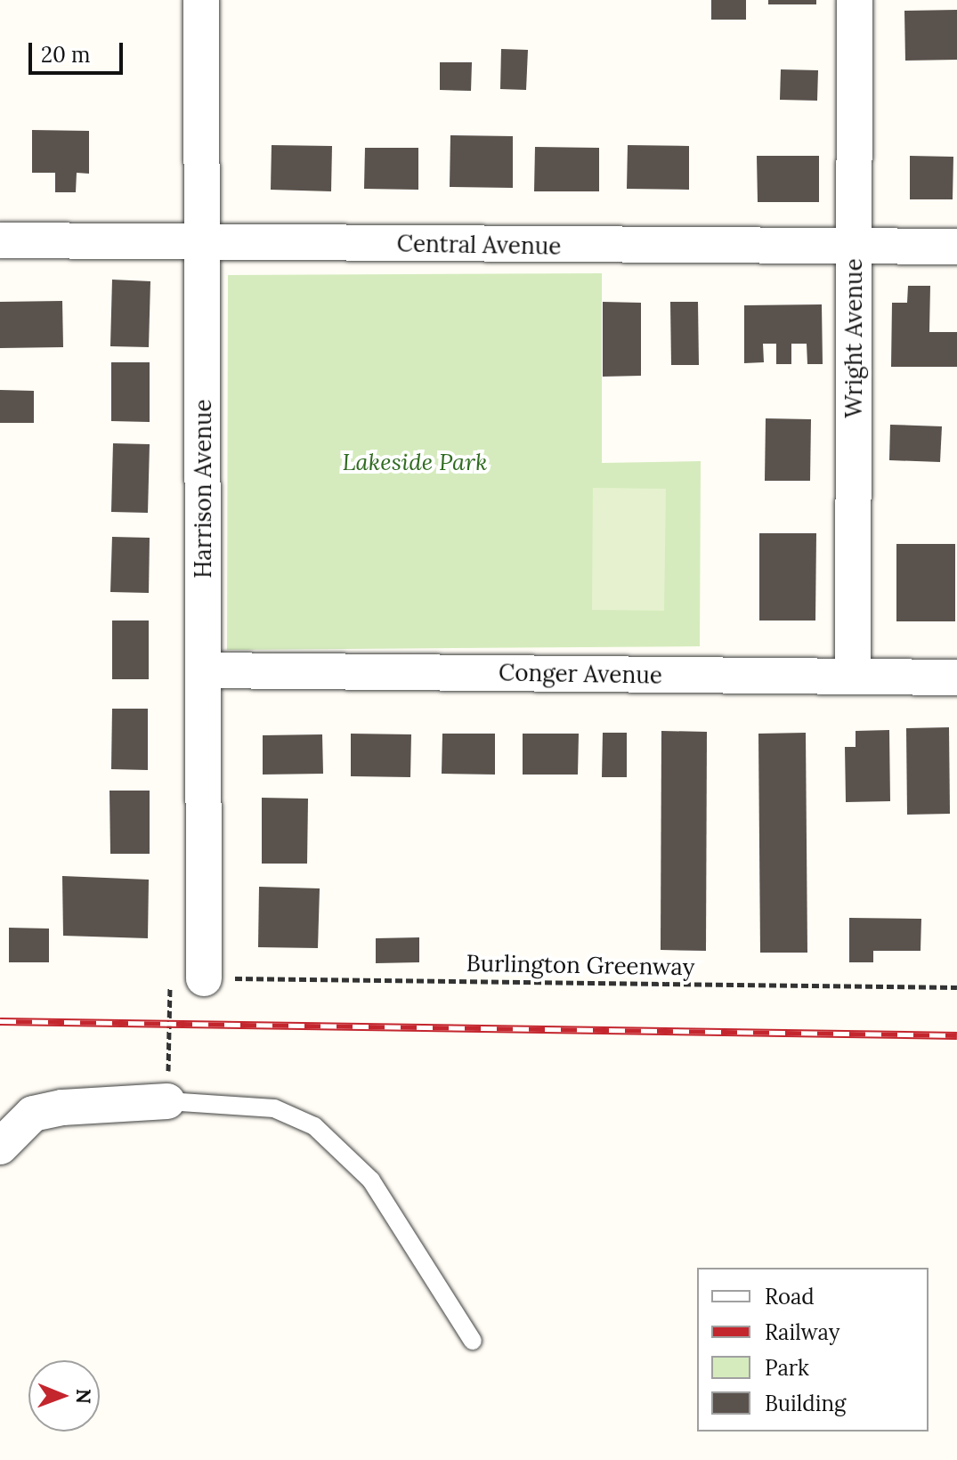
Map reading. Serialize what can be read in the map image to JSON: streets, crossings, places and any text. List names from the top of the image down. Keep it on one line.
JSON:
{"streets":{"street":["Central Avenue","Wright Avenue","Harrison Avenue","Conger Avenue"],"path":["Burlington Greenway"]},"crossings":[["Central Avenue","Wright Avenue"],["Central Avenue","Harrison Avenue"],["Wright Avenue","Conger Avenue"],["Harrison Avenue","Conger Avenue"],["Harrison Avenue","Burlington Greenway"]],"parks":["Lakeside Park"],"legend":["Road","Railway","Park","Building"],"scale_bar":"20 m","north":"right"}
